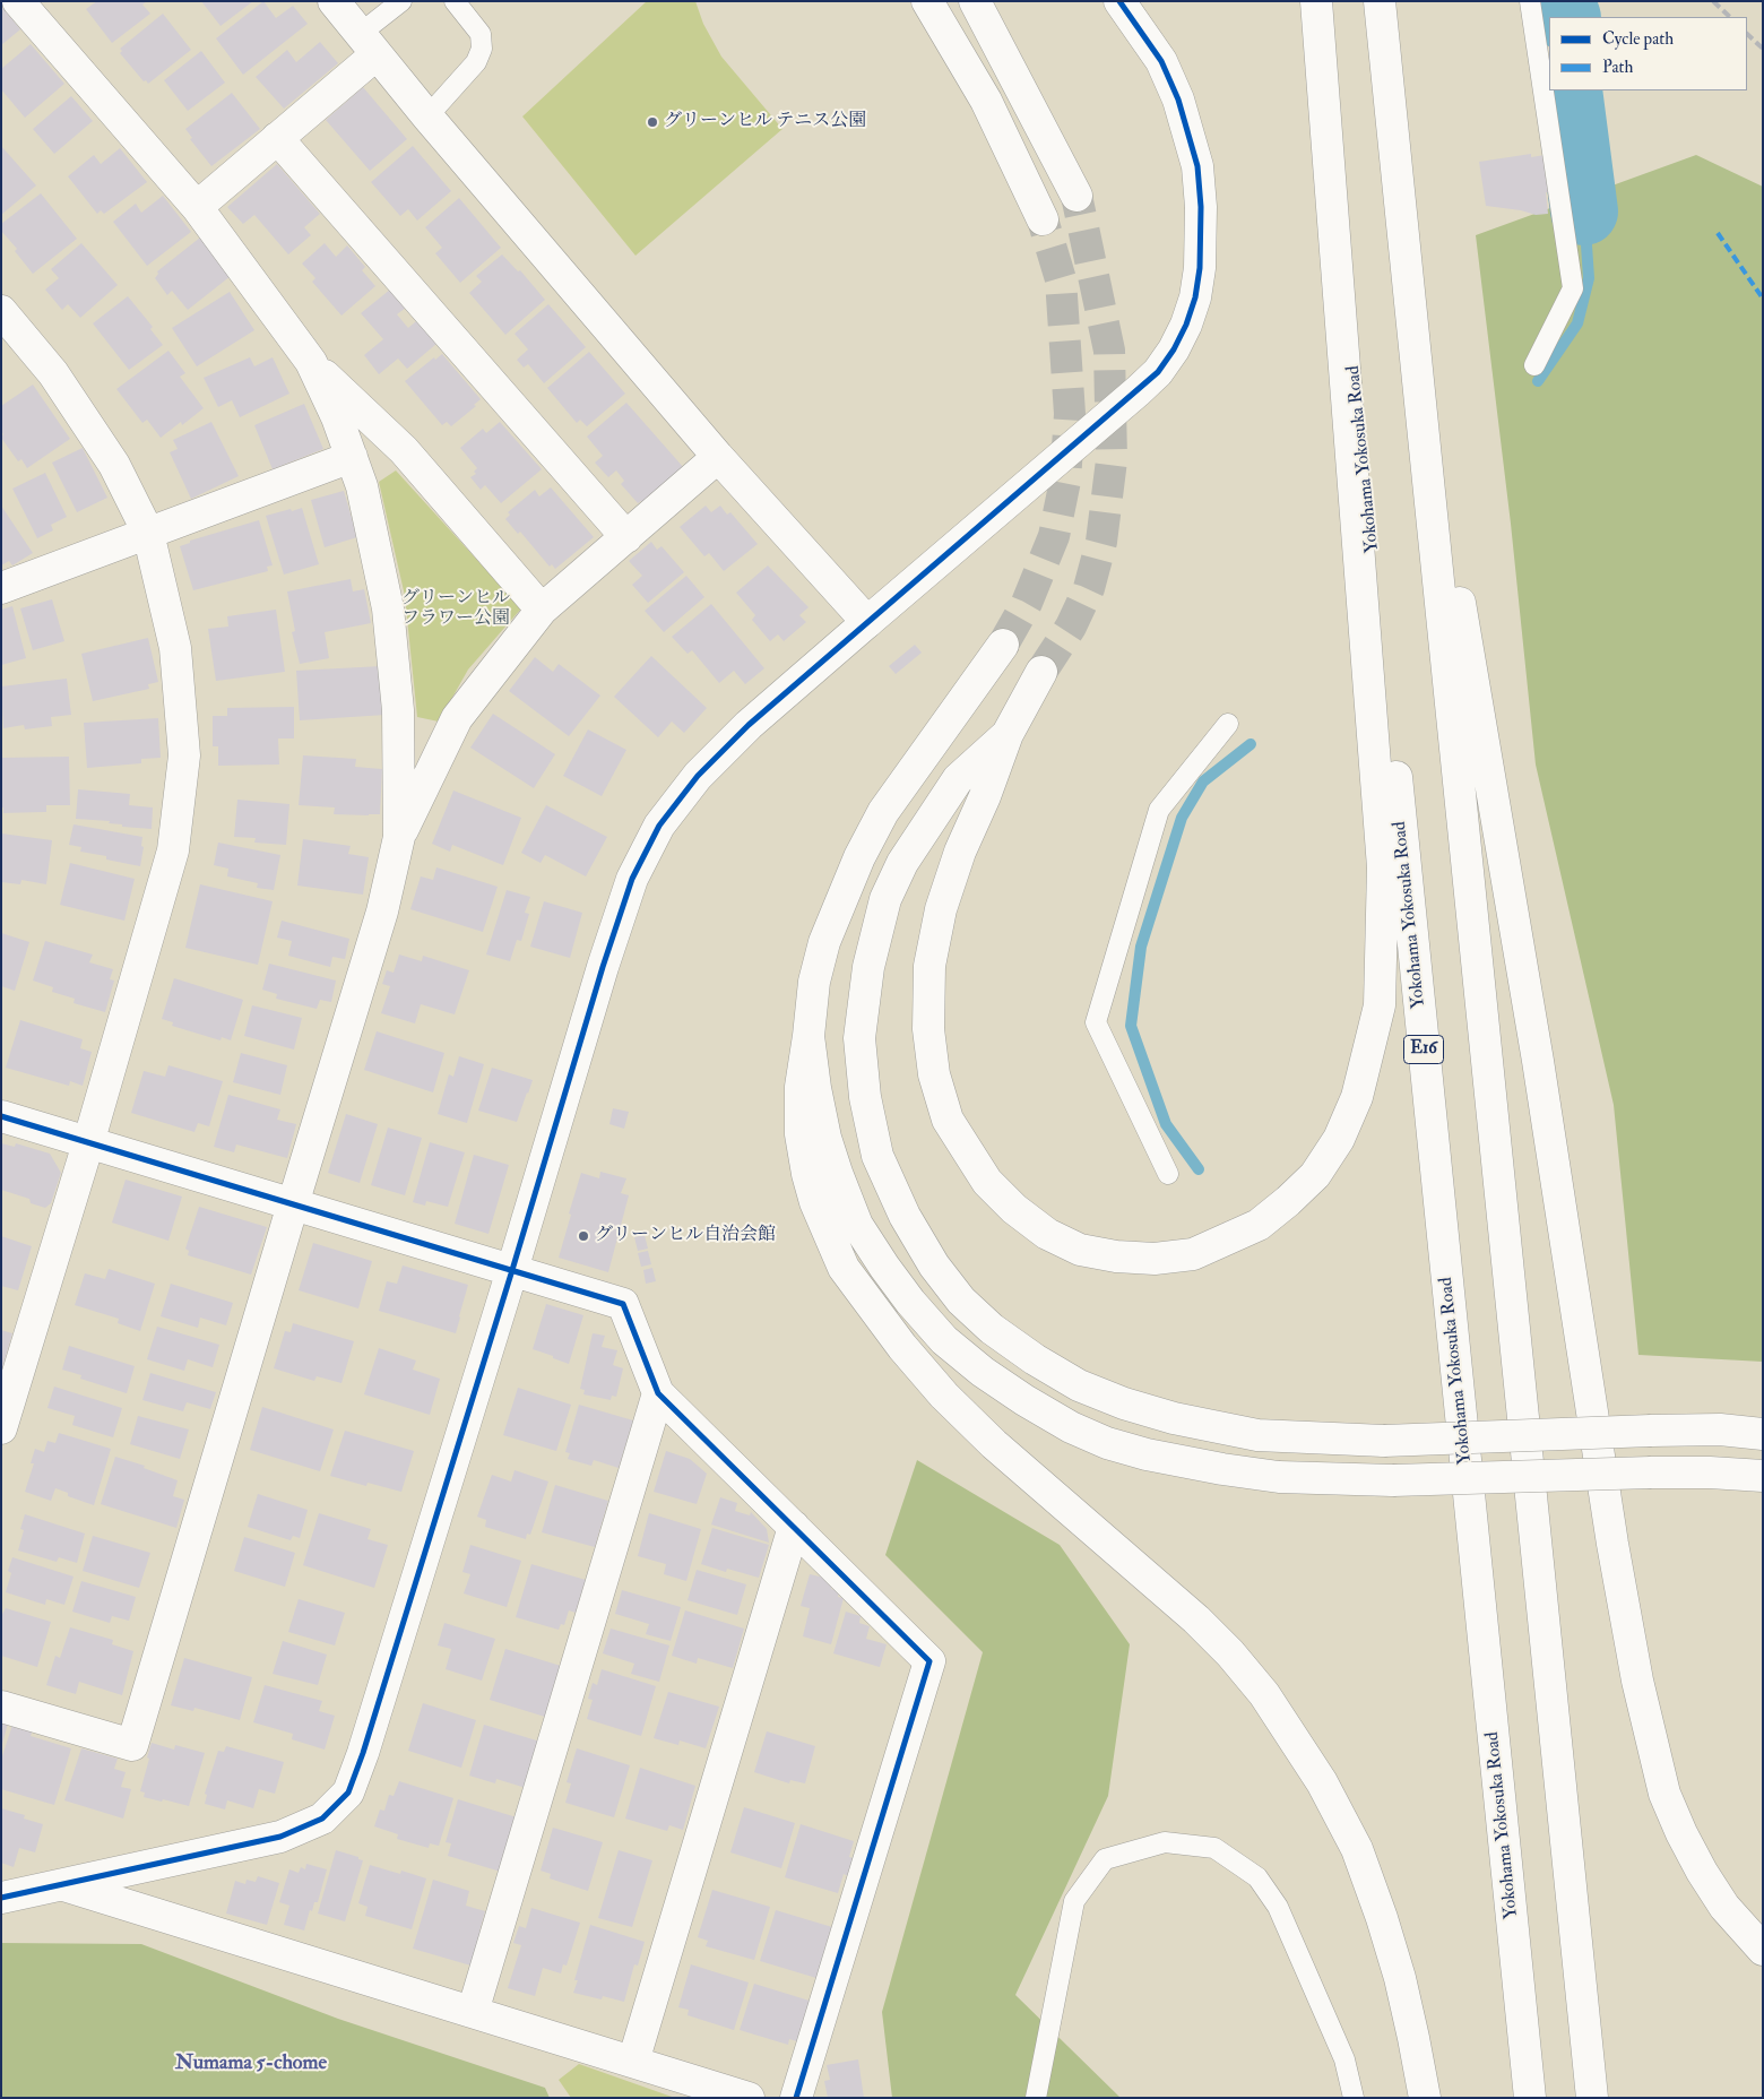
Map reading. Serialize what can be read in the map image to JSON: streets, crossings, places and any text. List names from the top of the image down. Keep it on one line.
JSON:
{"streets":{"main road":["Yokohama Yokosuka Road","E16"]},"districts":["Numama 5-chome"],"parks":["グリーンヒル フラワー公園"],"places":["グリーンヒル テニス公園","グリーンヒル自治会館"],"legend":["Cycle path","Path"]}
